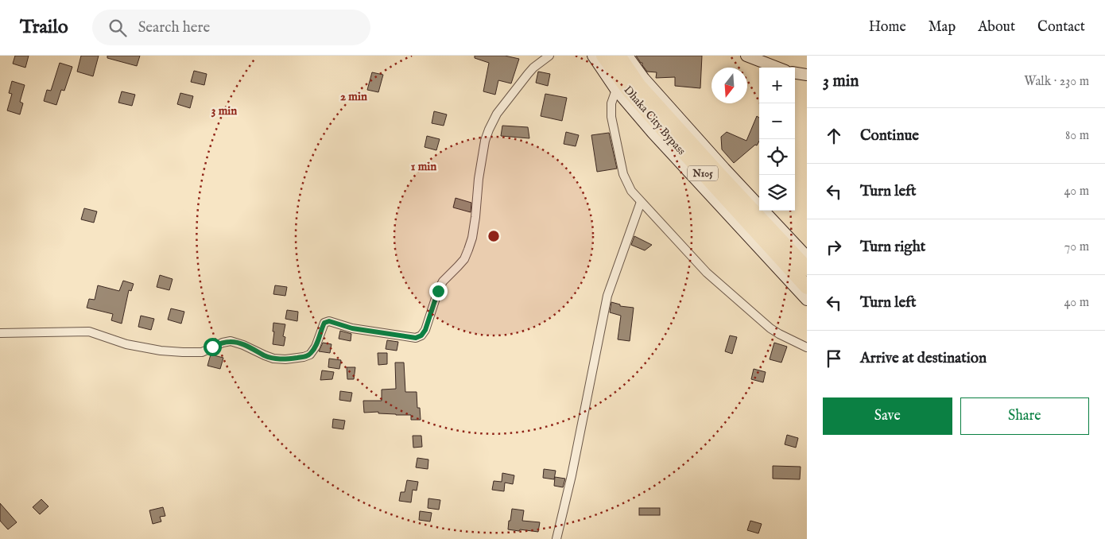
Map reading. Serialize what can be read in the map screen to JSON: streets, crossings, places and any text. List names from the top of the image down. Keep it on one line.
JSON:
{"streets":{"highway":["Dhaka City Bypass","N105"]},"north":"bottom","page":{"header":"Trailo","search":"Search here","nav":["Home","Map","About","Contact"],"heading":["3 min","Walk · 230 m"],"map_buttons":["+","−"],"list":[["Continue","80 m"],["Turn left","40 m"],["Turn right","70 m"],["Turn left","40 m"],"Arrive at destination"],"buttons":["Save","Share"]},"rings":["2 min","3 min","1 min"]}
